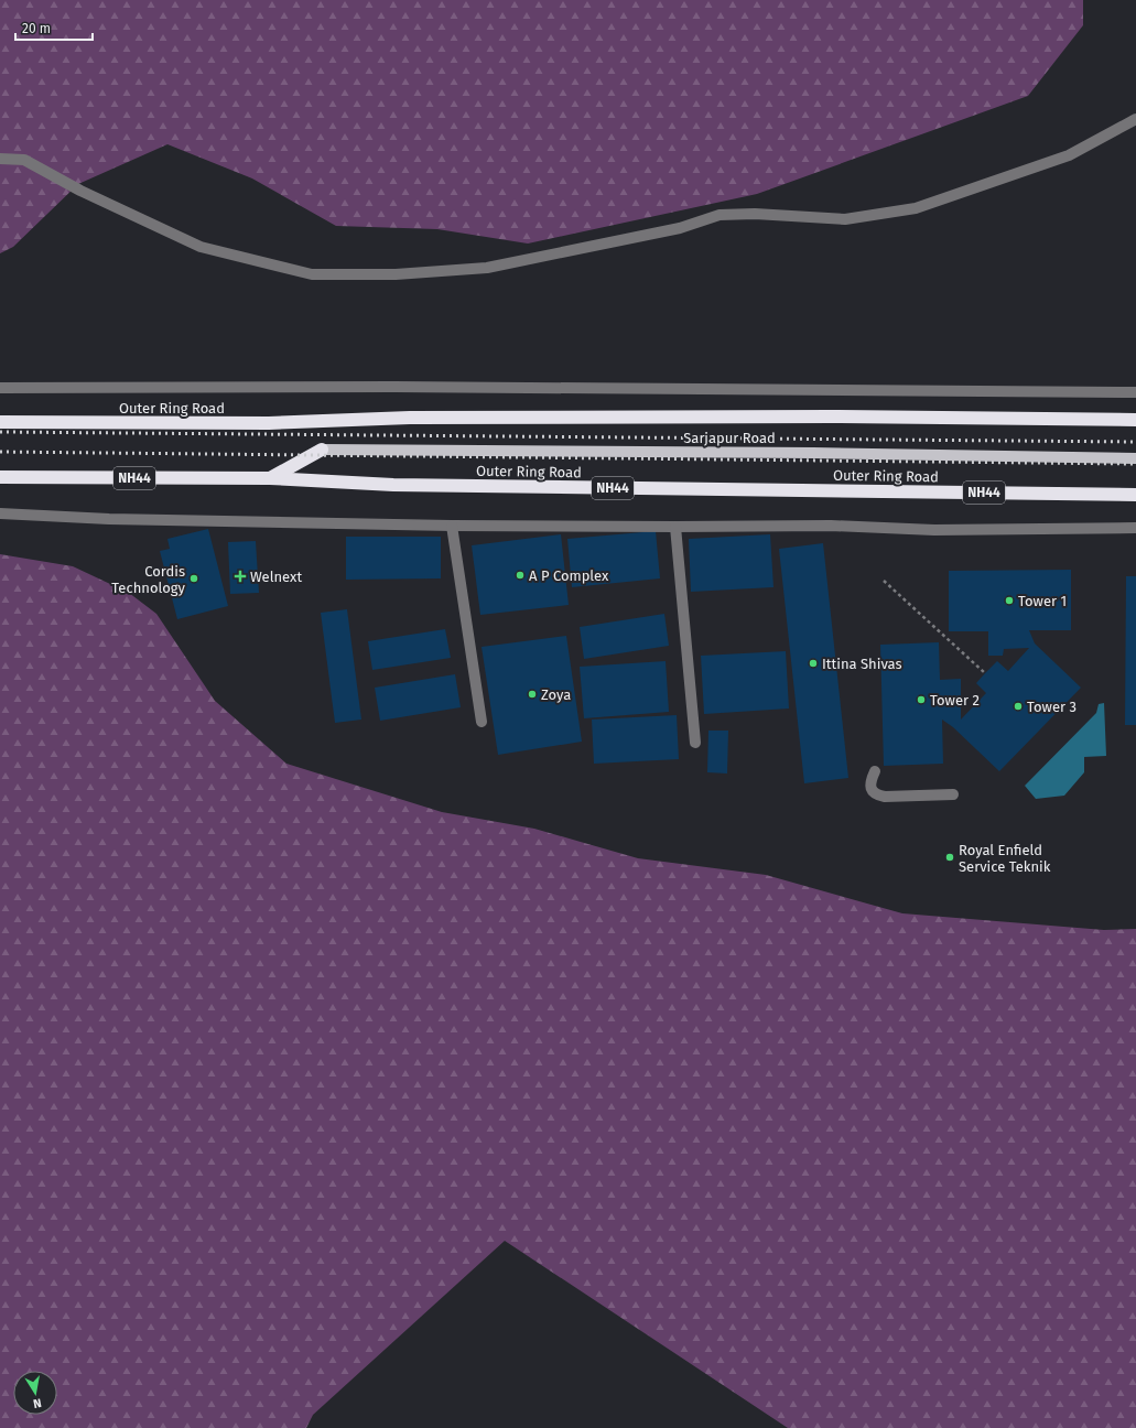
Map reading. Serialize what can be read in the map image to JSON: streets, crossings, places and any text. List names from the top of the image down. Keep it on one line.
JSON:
{"streets":{"highway":["Outer Ring Road","NH44"],"main road":["Sarjapur Road"]},"places":{"other":["A P Complex","Cordis Technology","Tower 1","Ittina Shivas","Zoya","Tower 2","Tower 3","Royal Enfield Service Teknik"],"health":["Welnext"]},"scale_bar":"20 m","north":"bottom"}
